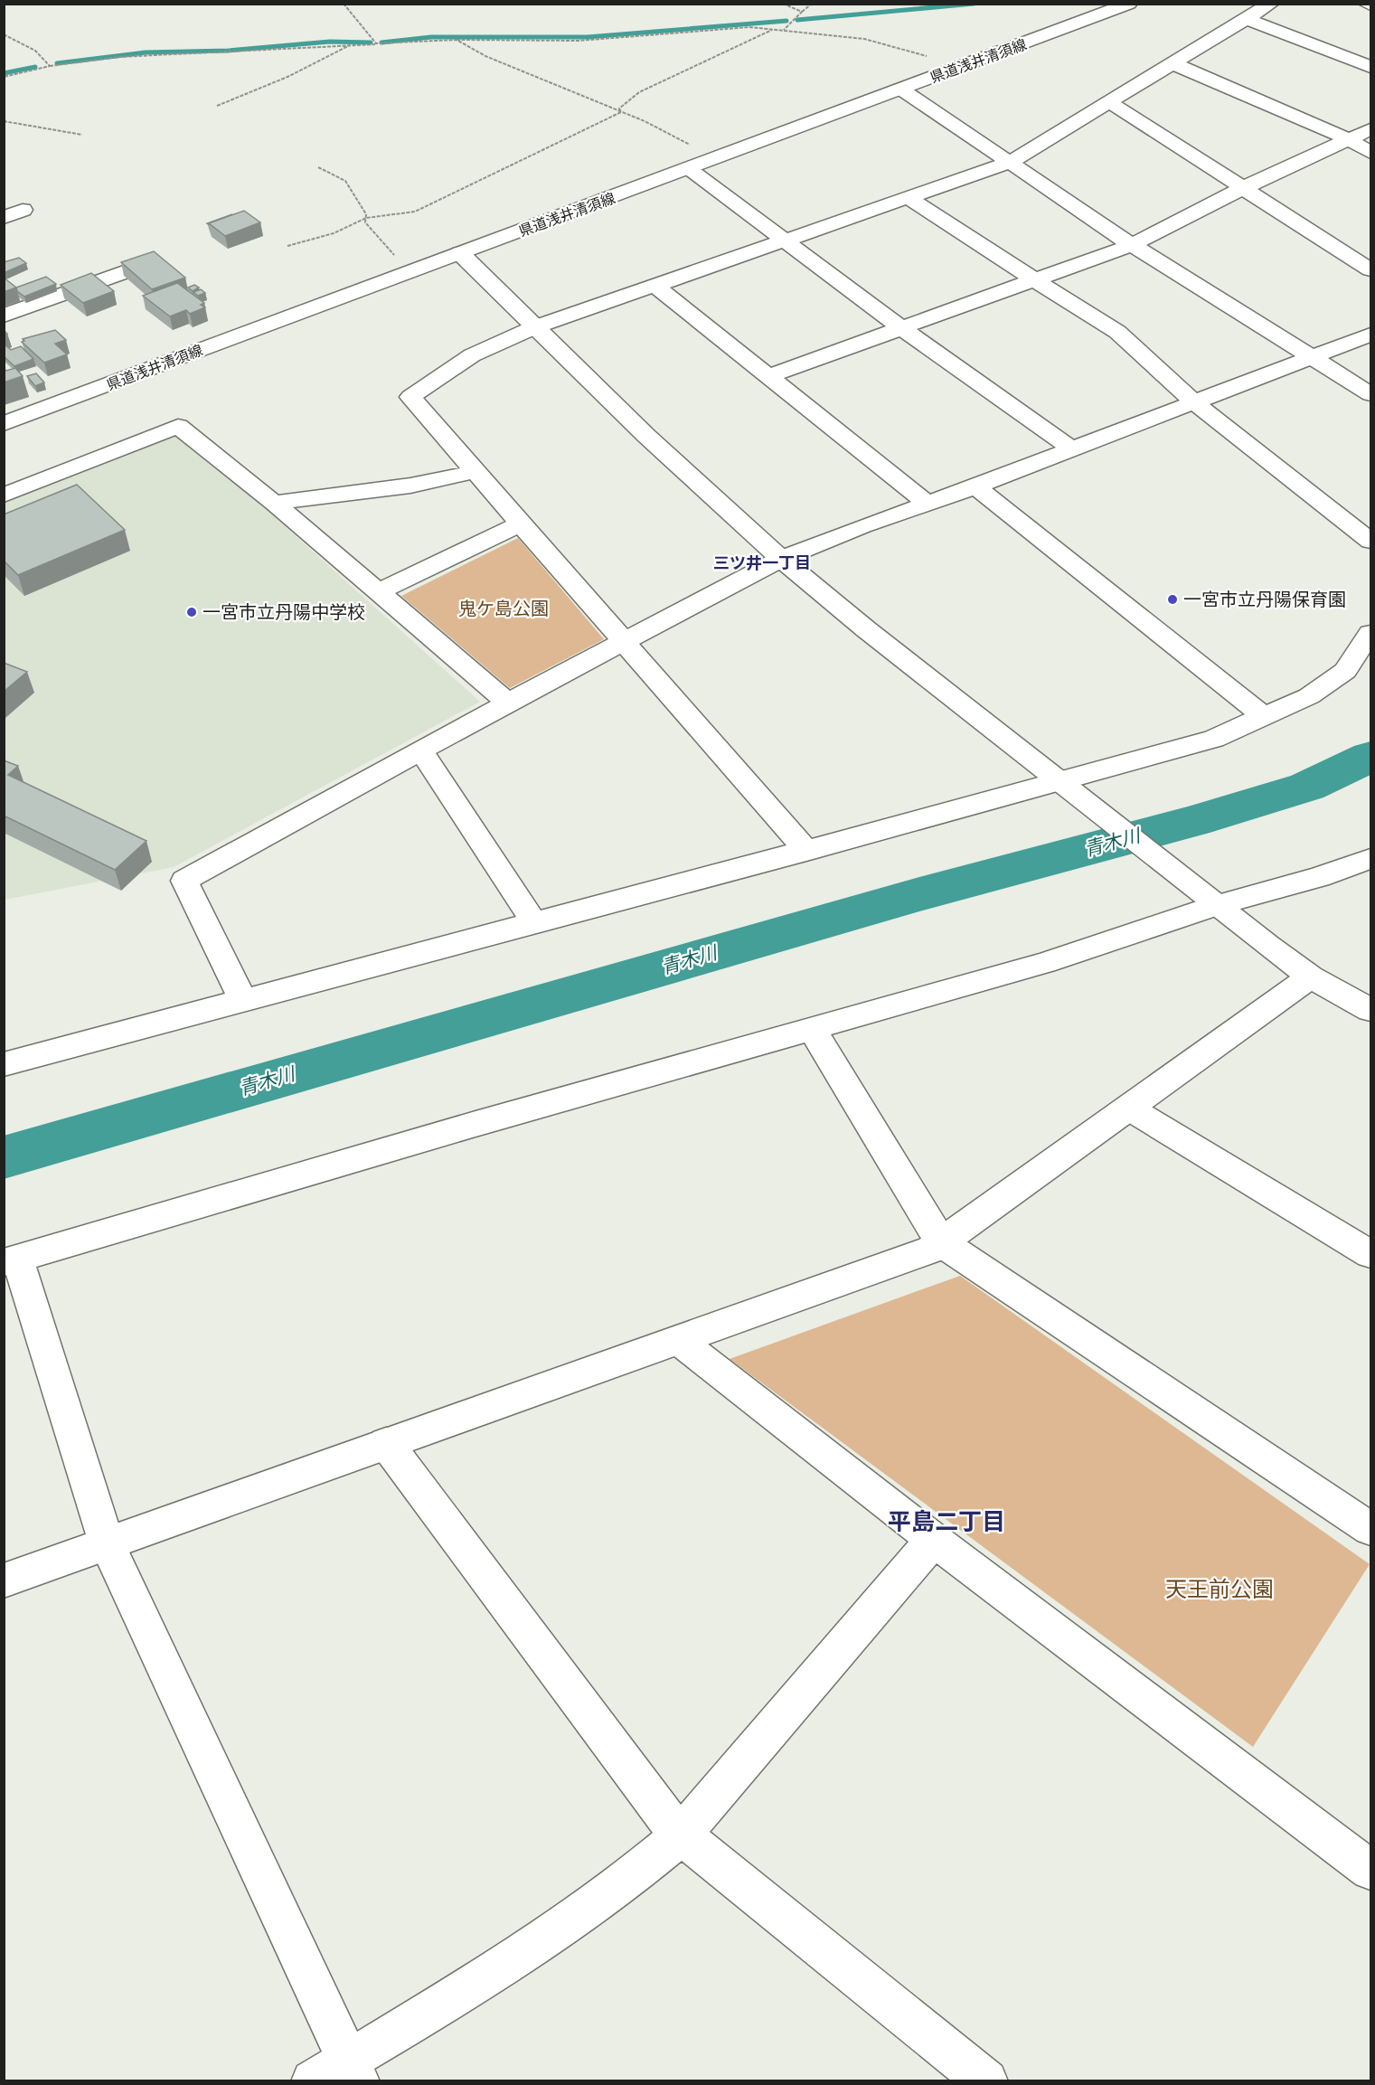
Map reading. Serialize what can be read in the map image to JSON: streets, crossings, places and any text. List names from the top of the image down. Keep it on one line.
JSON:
{"streets":{"street":["県道浅井清須線"]},"districts":["三ツ井一丁目","平島二丁目"],"water":["青木川"],"parks":["鬼ケ島公園","天王前公園"],"places":["一宮市立丹陽保育園","一宮市立丹陽中学校"]}
